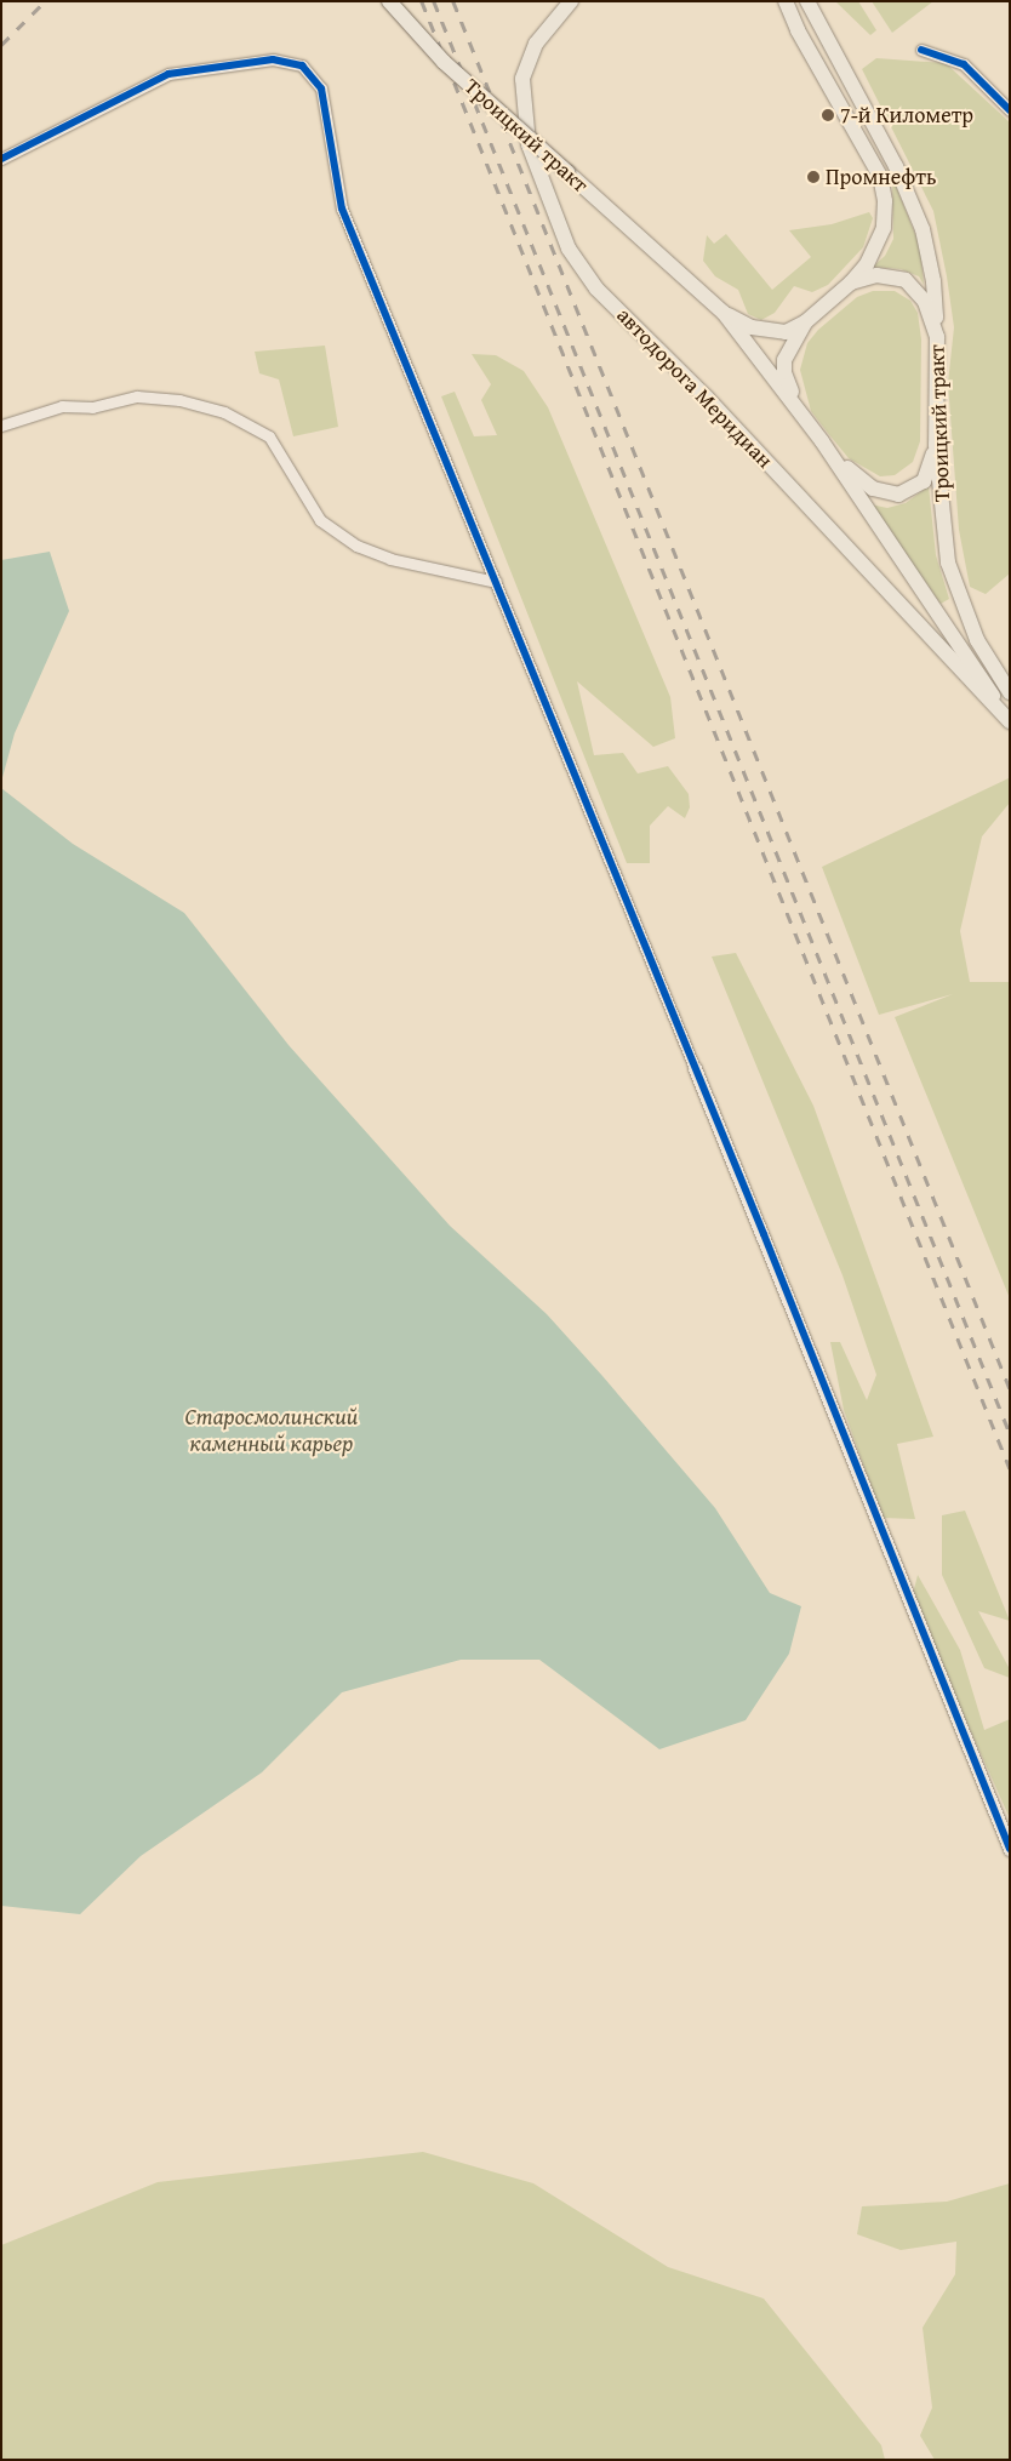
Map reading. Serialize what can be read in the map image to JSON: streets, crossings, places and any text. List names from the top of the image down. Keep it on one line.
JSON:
{"streets":{"main road":["Троицкий тракт","автодорога Меридиан"]},"crossings":[["Троицкий тракт","автодорога Меридиан"]],"water":["Старосмолинский каменный карьер"],"places":["7-й Километр","Промнефть"]}
